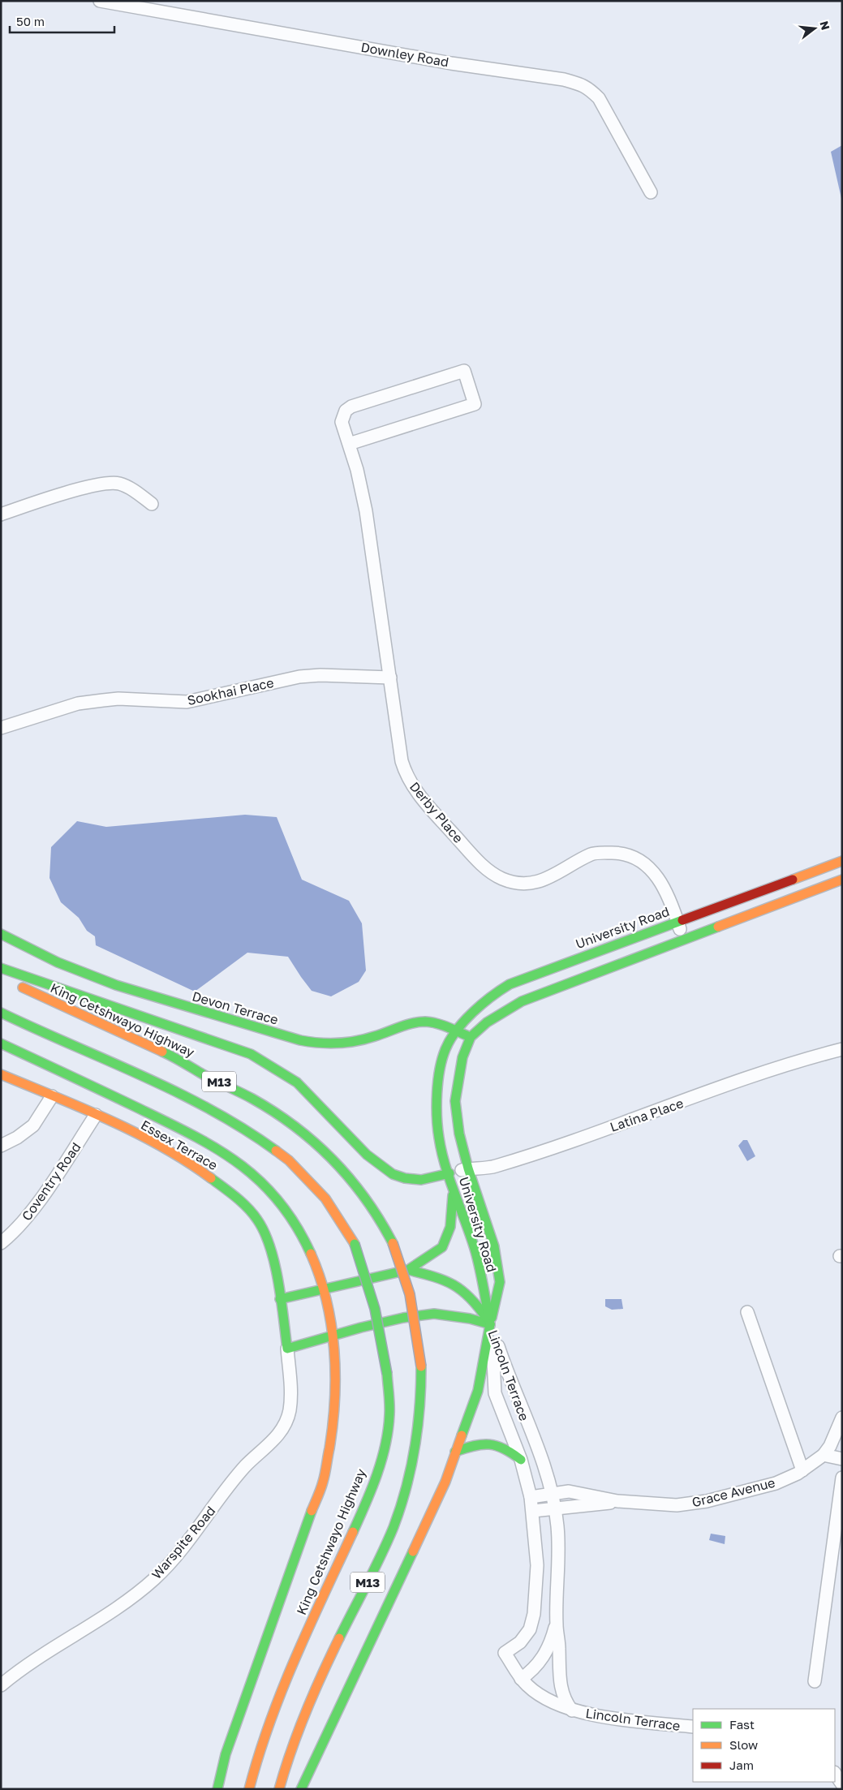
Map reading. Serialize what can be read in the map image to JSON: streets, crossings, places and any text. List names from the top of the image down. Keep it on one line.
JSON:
{"streets":{"main road":["University Road","Devon Terrace","King Cetshwayo Highway","M13","Essex Terrace"],"street":["Downley Road","Sookhai Place","Derby Place","Latina Place","Coventry Road","Lincoln Terrace","Grace Avenue","Warspite Road"]},"crossings":[["Sookhai Place","Derby Place"],["Derby Place","University Road"],["University Road","Devon Terrace"],["University Road","Latina Place"],["University Road","Lincoln Terrace"],["Essex Terrace","Coventry Road"],["Essex Terrace","Warspite Road"],["Lincoln Terrace","Grace Avenue"]],"legend":["Fast","Slow","Jam"],"scale_bar":"50 m","north":"right"}
